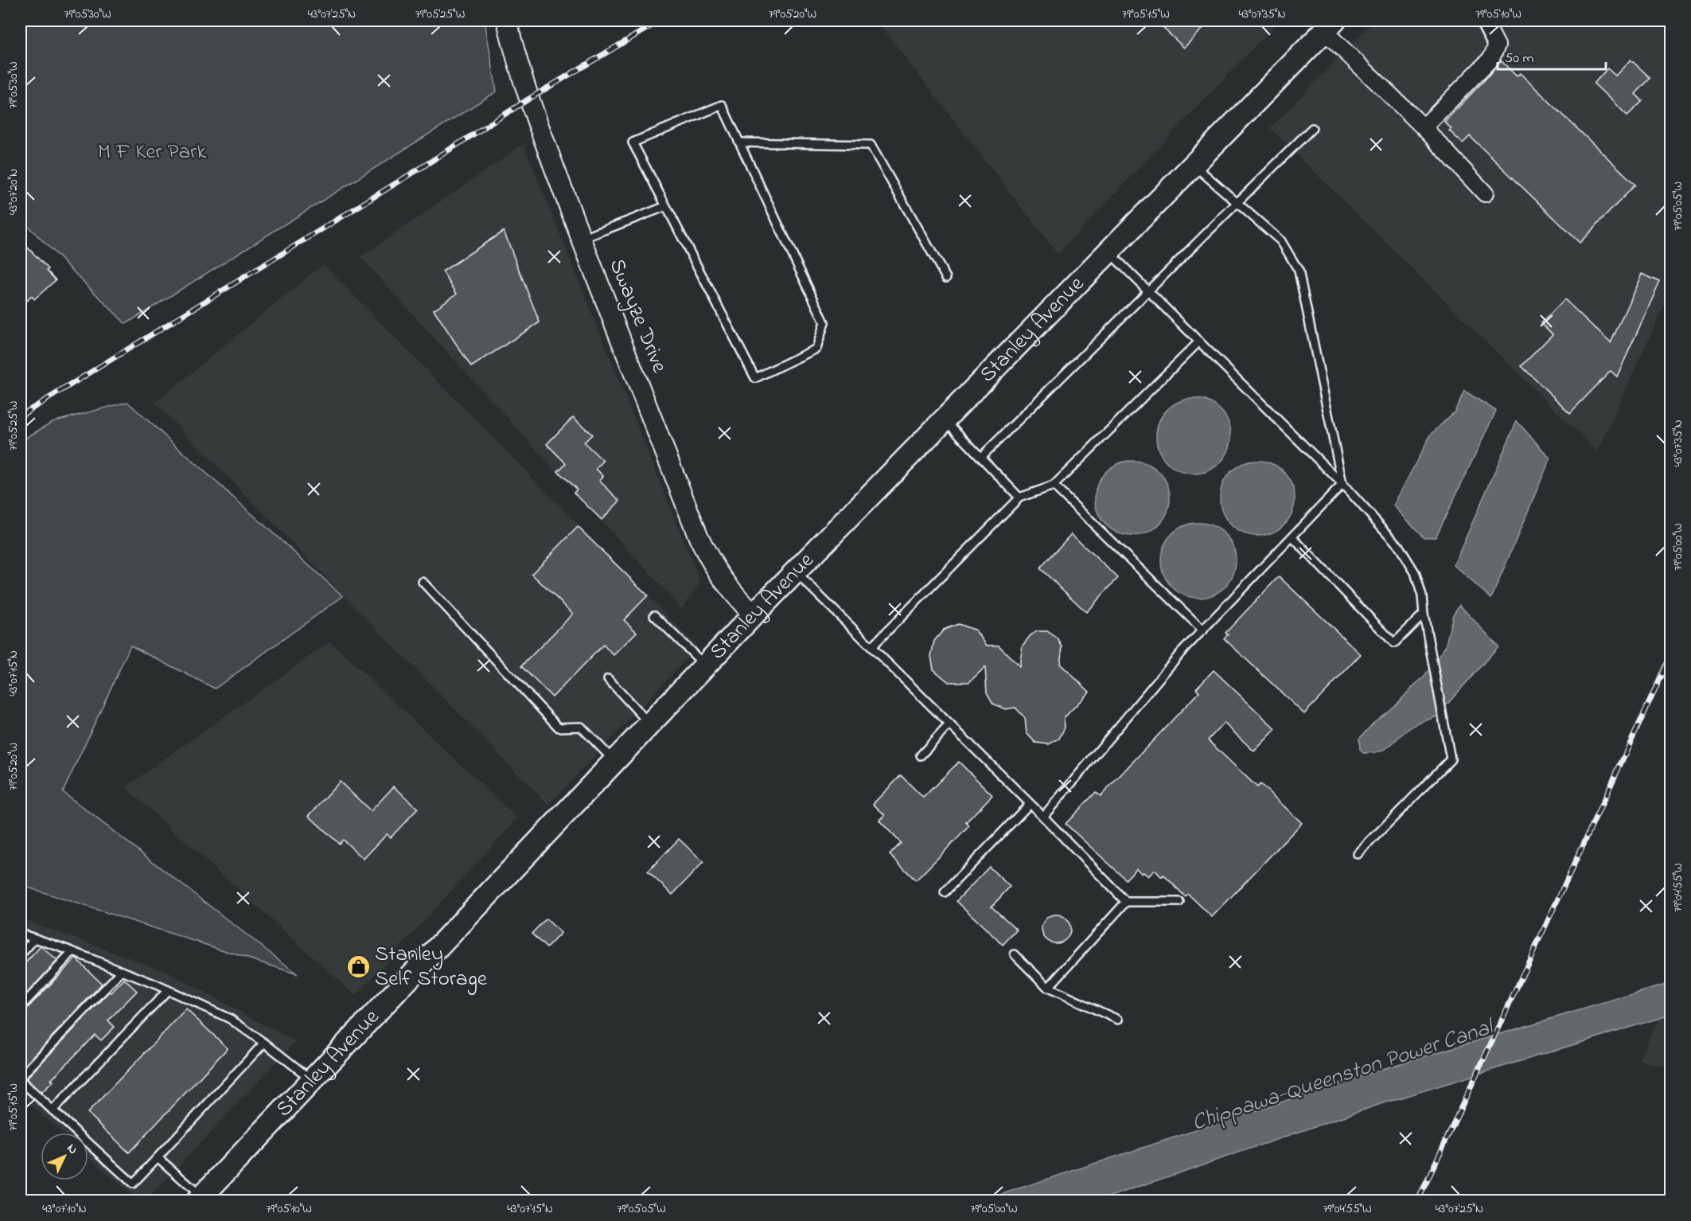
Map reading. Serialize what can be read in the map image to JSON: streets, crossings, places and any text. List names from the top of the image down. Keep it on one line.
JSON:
{"streets":{"main road":["Stanley Avenue"],"street":["Swayze Drive"]},"crossings":[["Swayze Drive","Stanley Avenue"]],"water":["Chippawa-Queenston Power Canal"],"parks":["M F Ker Park"],"places":{"shop":["Stanley Self Storage"]},"scale_bar":"50 m","north":"top right","coordinates":["79°05'30\"W","43°07'25\"N","79°05'25\"W","79°05'20\"W","79°05'15\"W","43°07'35\"N","79°05'10\"W","43°07'20\"N","79°05'05\"W","79°05'00\"W","43°07'15\"N","79°04'55\"W","43°07'10\"N"]}
